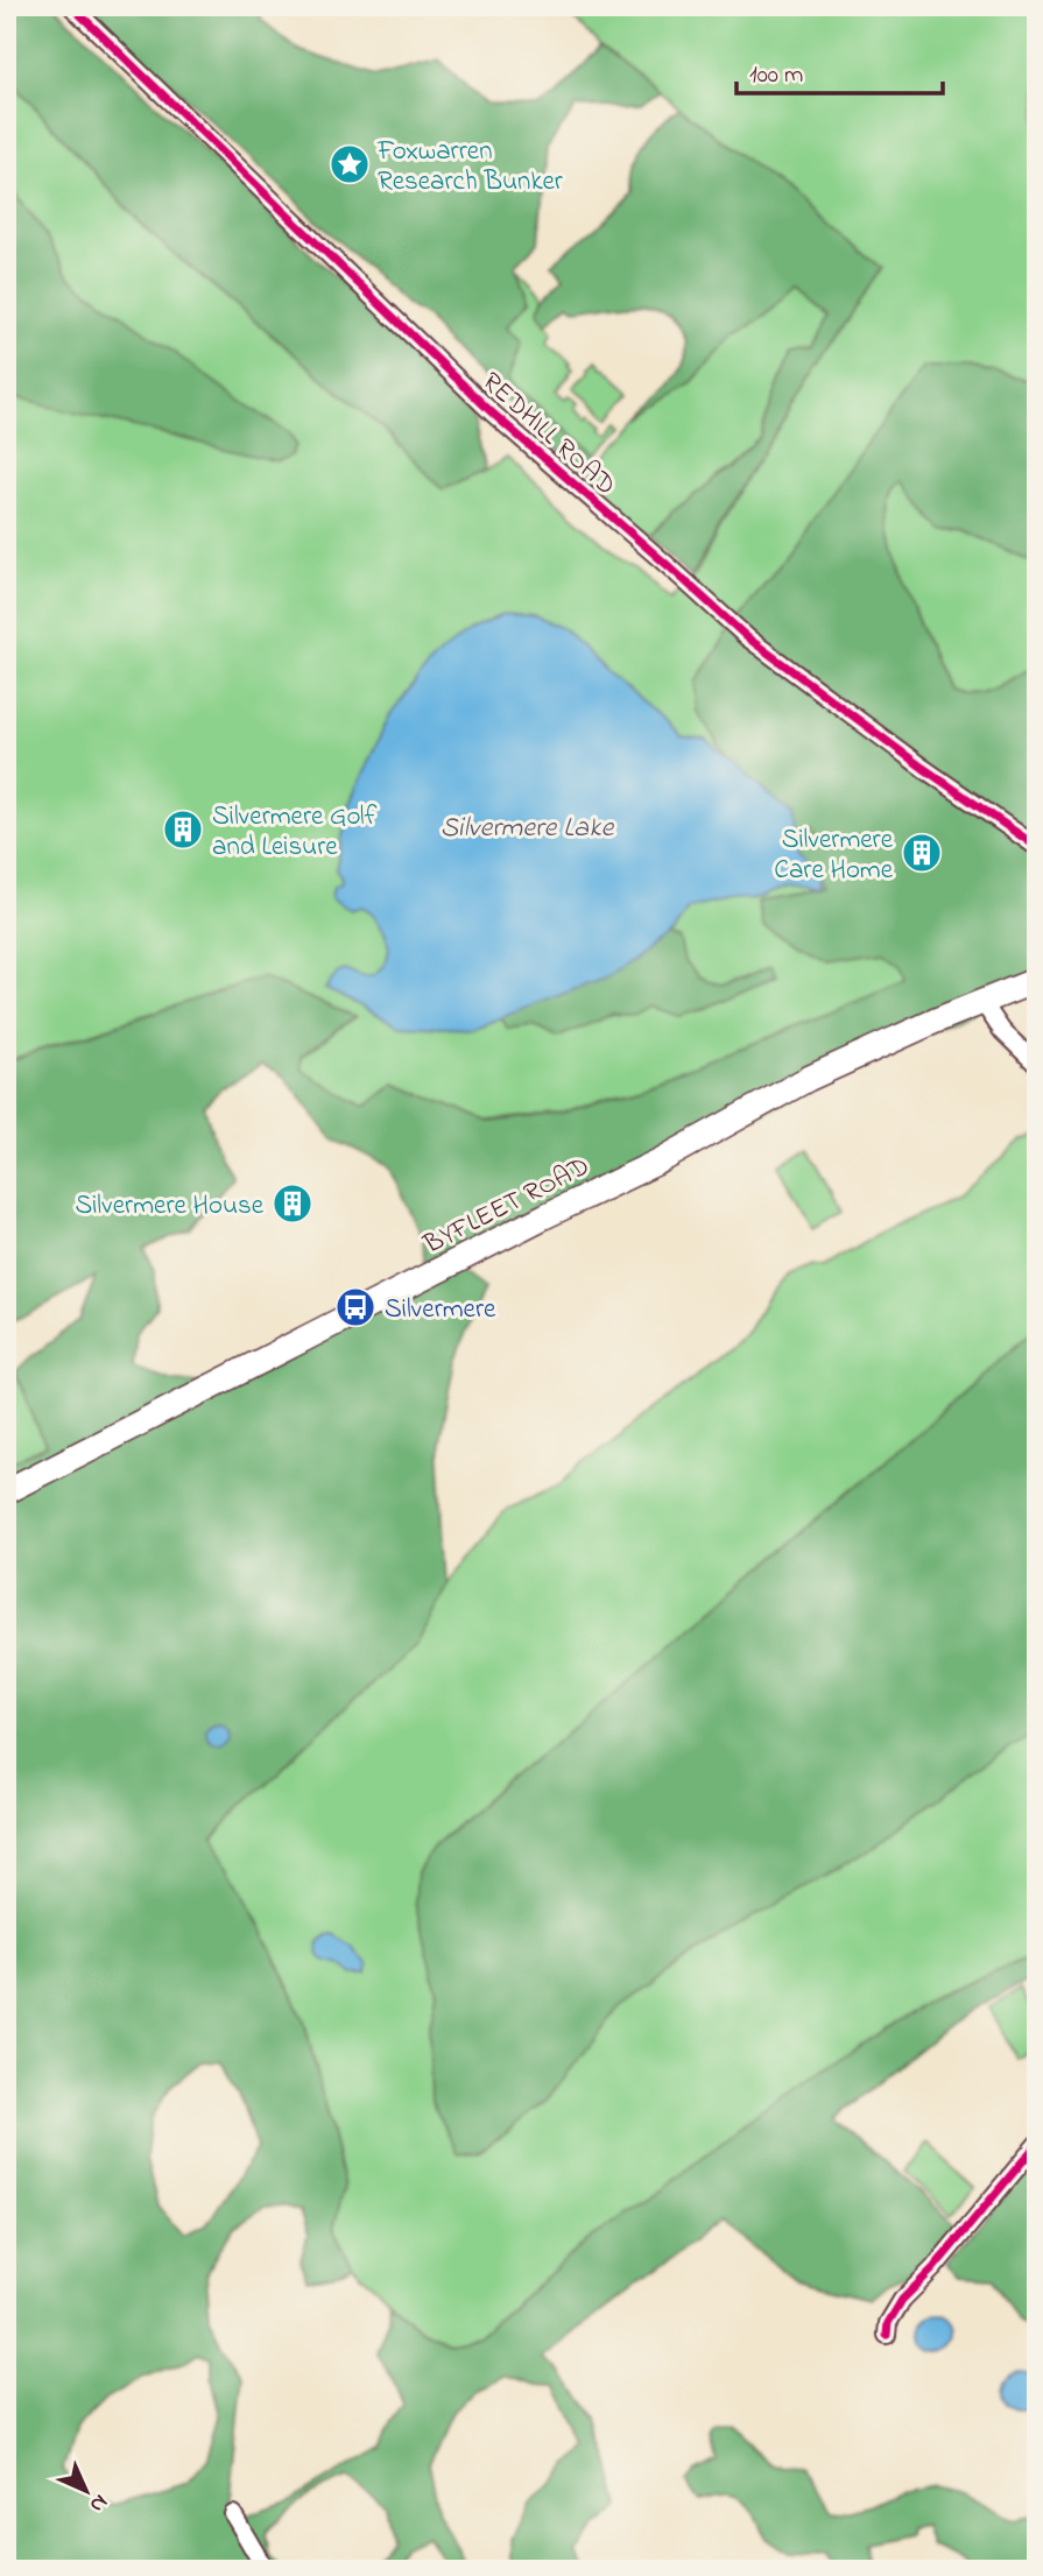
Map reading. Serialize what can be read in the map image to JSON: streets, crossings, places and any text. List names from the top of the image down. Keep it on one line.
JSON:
{"streets":{"main road":["BYFLEET ROAD"],"street":["REDHILL ROAD"]},"water":["Silvermere Lake"],"places":{"place":["Foxwarren Research Bunker"],"building":["Silvermere Golf and Leisure","Silvermere Care Home","Silvermere House"],"bus stop":["Silvermere"]},"scale_bar":"100 m","north":"bottom right"}
